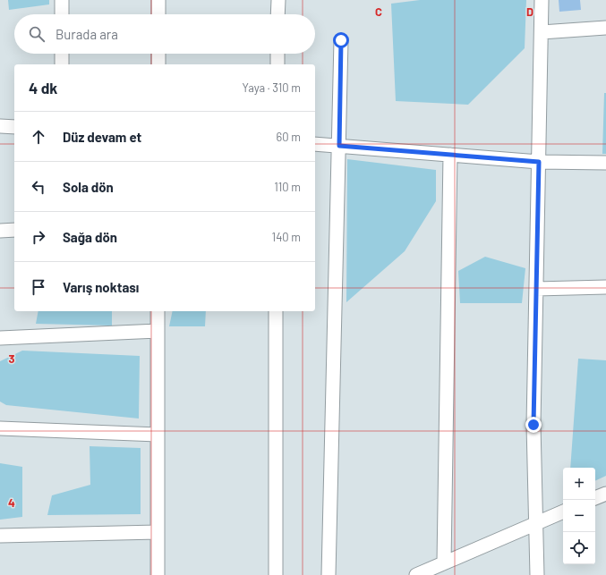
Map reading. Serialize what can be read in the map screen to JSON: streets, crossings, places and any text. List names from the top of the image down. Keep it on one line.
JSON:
{"page":{"search":"Burada ara","heading":["4 dk","Yaya · 310 m"],"list":[["Düz devam et","60 m"],["Sola dön","110 m"],["Sağa dön","140 m"],"Varış noktası"],"map_buttons":["+","−"]},"grid":{"columns":["C","D"],"rows":["3","4"]}}
